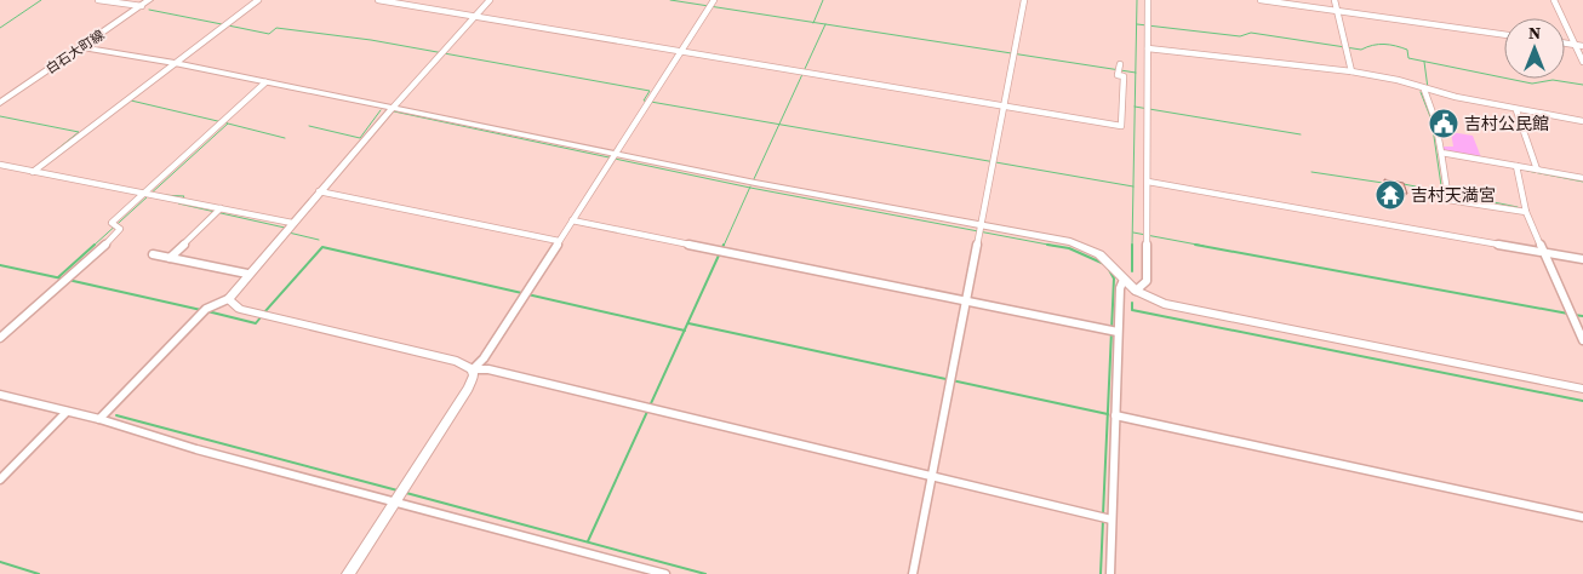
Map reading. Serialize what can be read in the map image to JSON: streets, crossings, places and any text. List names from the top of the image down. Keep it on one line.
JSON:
{"streets":{"street":["白石大町線"]},"places":{"public building":["吉村公民館"],"temple":["吉村天満宮"]},"north":"top"}
